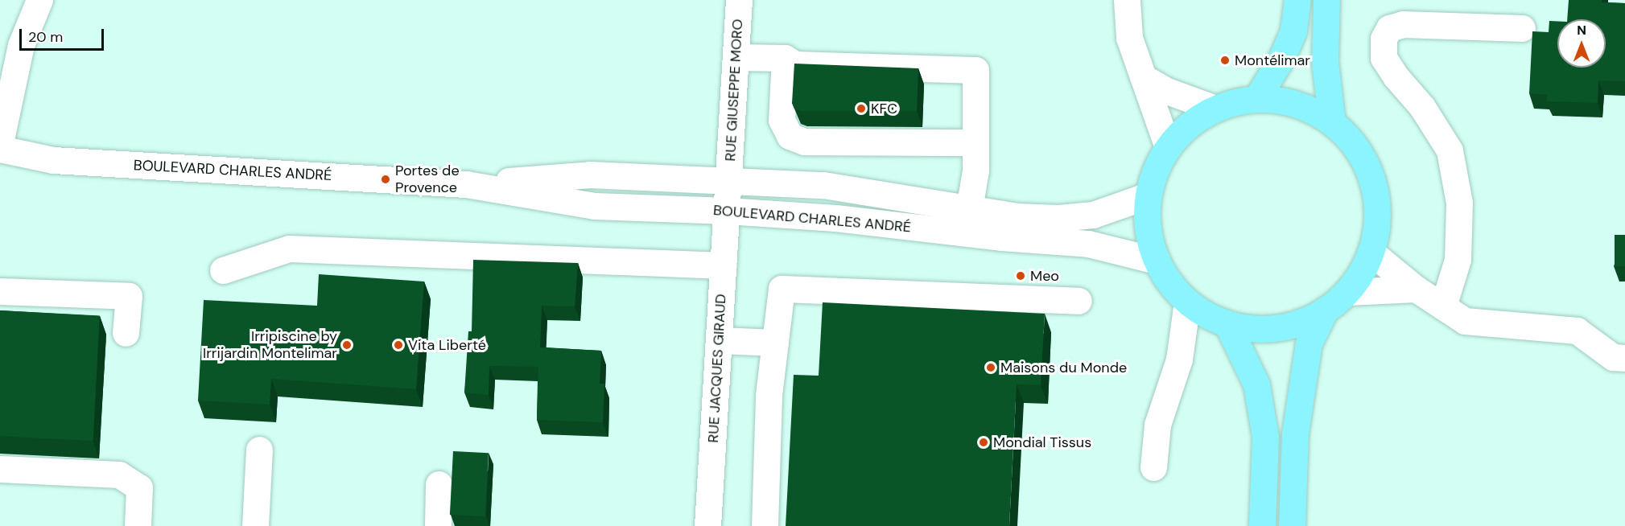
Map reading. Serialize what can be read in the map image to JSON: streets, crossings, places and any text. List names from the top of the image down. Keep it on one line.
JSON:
{"streets":{"street":["RUE GIUSEPPE MORO","BOULEVARD CHARLES ANDRÉ","RUE JACQUES GIRAUD"]},"crossings":[["RUE GIUSEPPE MORO","BOULEVARD CHARLES ANDRÉ"],["RUE GIUSEPPE MORO","RUE JACQUES GIRAUD"],["BOULEVARD CHARLES ANDRÉ","RUE JACQUES GIRAUD"]],"places":["Montélimar","KFC","Portes de Provence","Meo","Irripiscine by Irrijardin Montelimar","Vita Liberté","Maisons du Monde","Mondial Tissus"],"scale_bar":"20 m","north":"top"}
